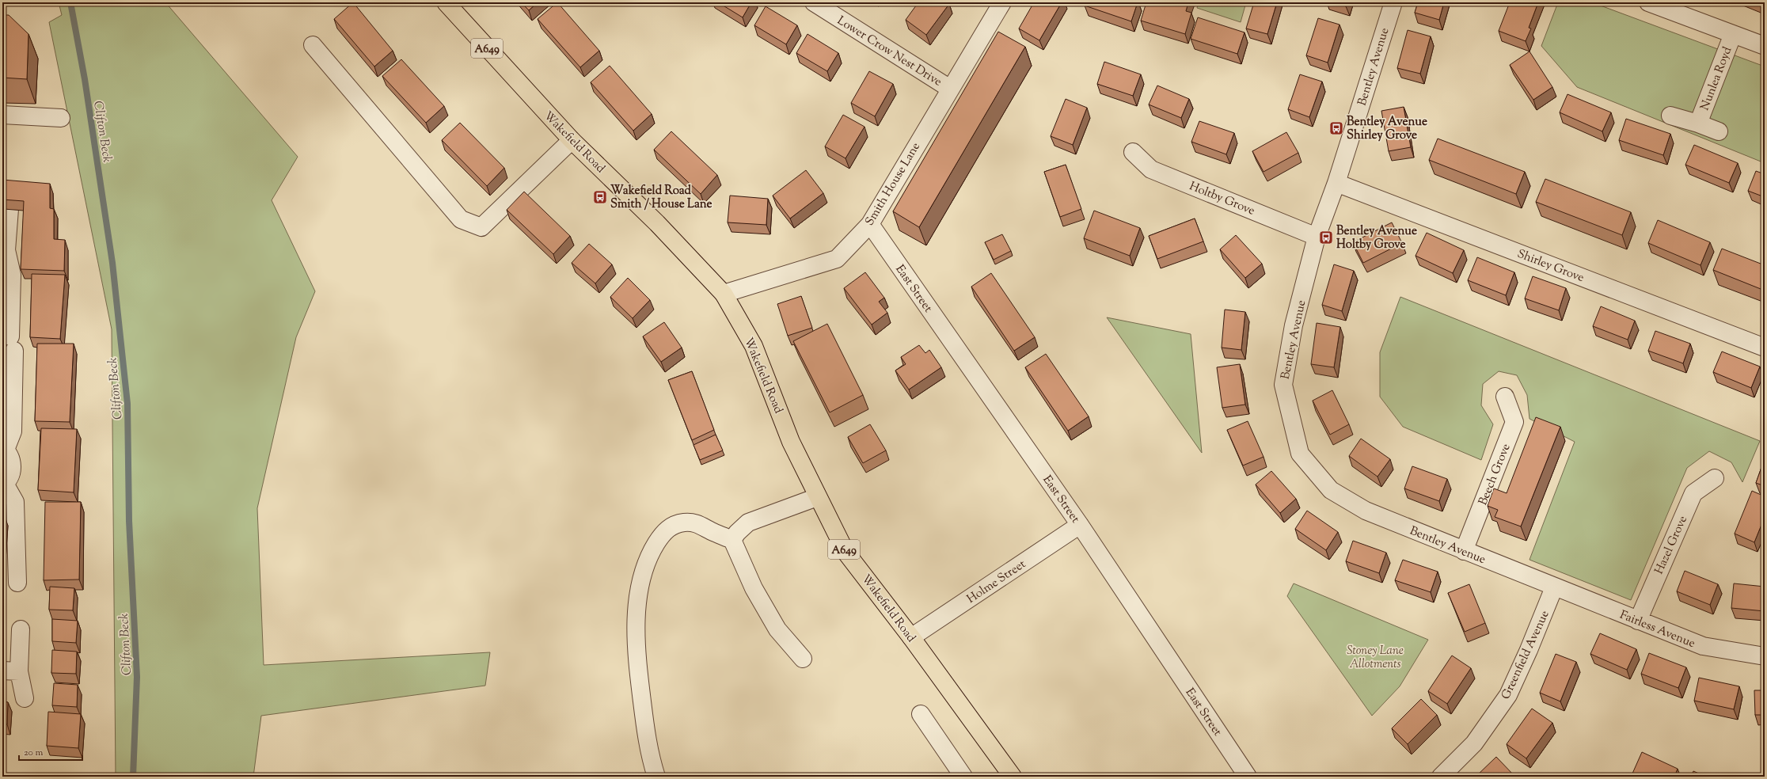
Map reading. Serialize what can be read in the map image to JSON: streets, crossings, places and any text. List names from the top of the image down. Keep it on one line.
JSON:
{"streets":{"main road":["A649","Wakefield Road"],"street":["Lower Crow Nest Drive","Bentley Avenue","Nunlea Royd","Smith House Lane","Holtby Grove","Shirley Grove","East Street","Beech Grove","Hazel Grove","Holme Street","Fairless Avenue","Greenfield Avenue"]},"crossings":[["Lower Crow Nest Drive","Smith House Lane"],["Bentley Avenue","Holtby Grove"],["Bentley Avenue","Shirley Grove"],["Bentley Avenue","Beech Grove"],["Bentley Avenue","Fairless Avenue"],["Bentley Avenue","Greenfield Avenue"],["Wakefield Road","Smith House Lane"],["Wakefield Road","Holme Street"],["Smith House Lane","East Street"],["East Street","Holme Street"],["Hazel Grove","Fairless Avenue"],["Fairless Avenue","Greenfield Avenue"]],"water":["Clifton Beck"],"parks":["Stoney Lane Allotments"],"places":{"bus stop":["Bentley Avenue Shirley Grove","Wakefield Road Smith / House Lane","Bentley Avenue Holtby Grove"]},"scale_bar":"20 m"}
